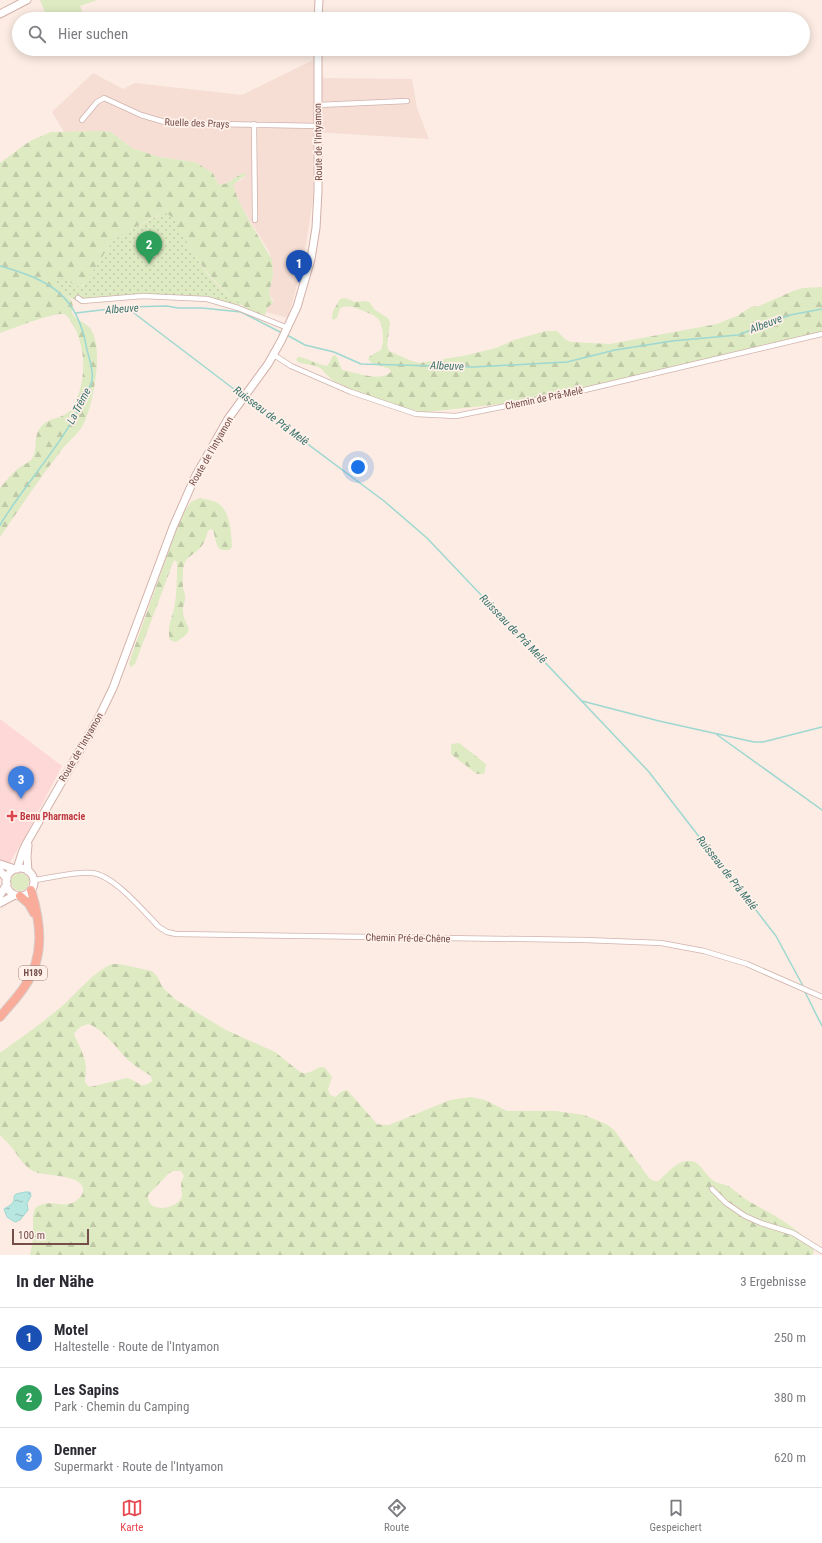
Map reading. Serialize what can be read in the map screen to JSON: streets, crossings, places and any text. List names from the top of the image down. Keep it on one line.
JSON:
{"streets":{"highway":["H189"],"main road":["Route de l'Intyamon"],"street":["Ruelle des Prays","Chemin de Prâ-Melê","Chemin Pré-de-Chêne"]},"crossings":[["Ruelle des Prays","Route de l'Intyamon"],["Route de l'Intyamon","Chemin de Prâ-Melê"],["Route de l'Intyamon","Chemin Pré-de-Chêne"],["Route de l'Intyamon","H189"],["Chemin Pré-de-Chêne","H189"]],"water":["Albeuve","La Trême","Ruisseau de Prâ Melê"],"places":{"health":["Benu Pharmacie"]},"scale_bar":"100 m","page":{"search":"Hier suchen","pins":["2","1","3"],"scale":"100 m","heading":["In der Nähe","3 Ergebnisse"],"list":[{"mark":"1","name":"Motel","note":"Haltestelle · Route de l'Intyamon","value":"250 m"},{"mark":"2","name":"Les Sapins","note":"Park · Chemin du Camping","value":"380 m"},{"mark":"3","name":"Denner","note":"Supermarkt · Route de l'Intyamon","value":"620 m"}],"nav":["Karte","Route","Gespeichert"]}}
